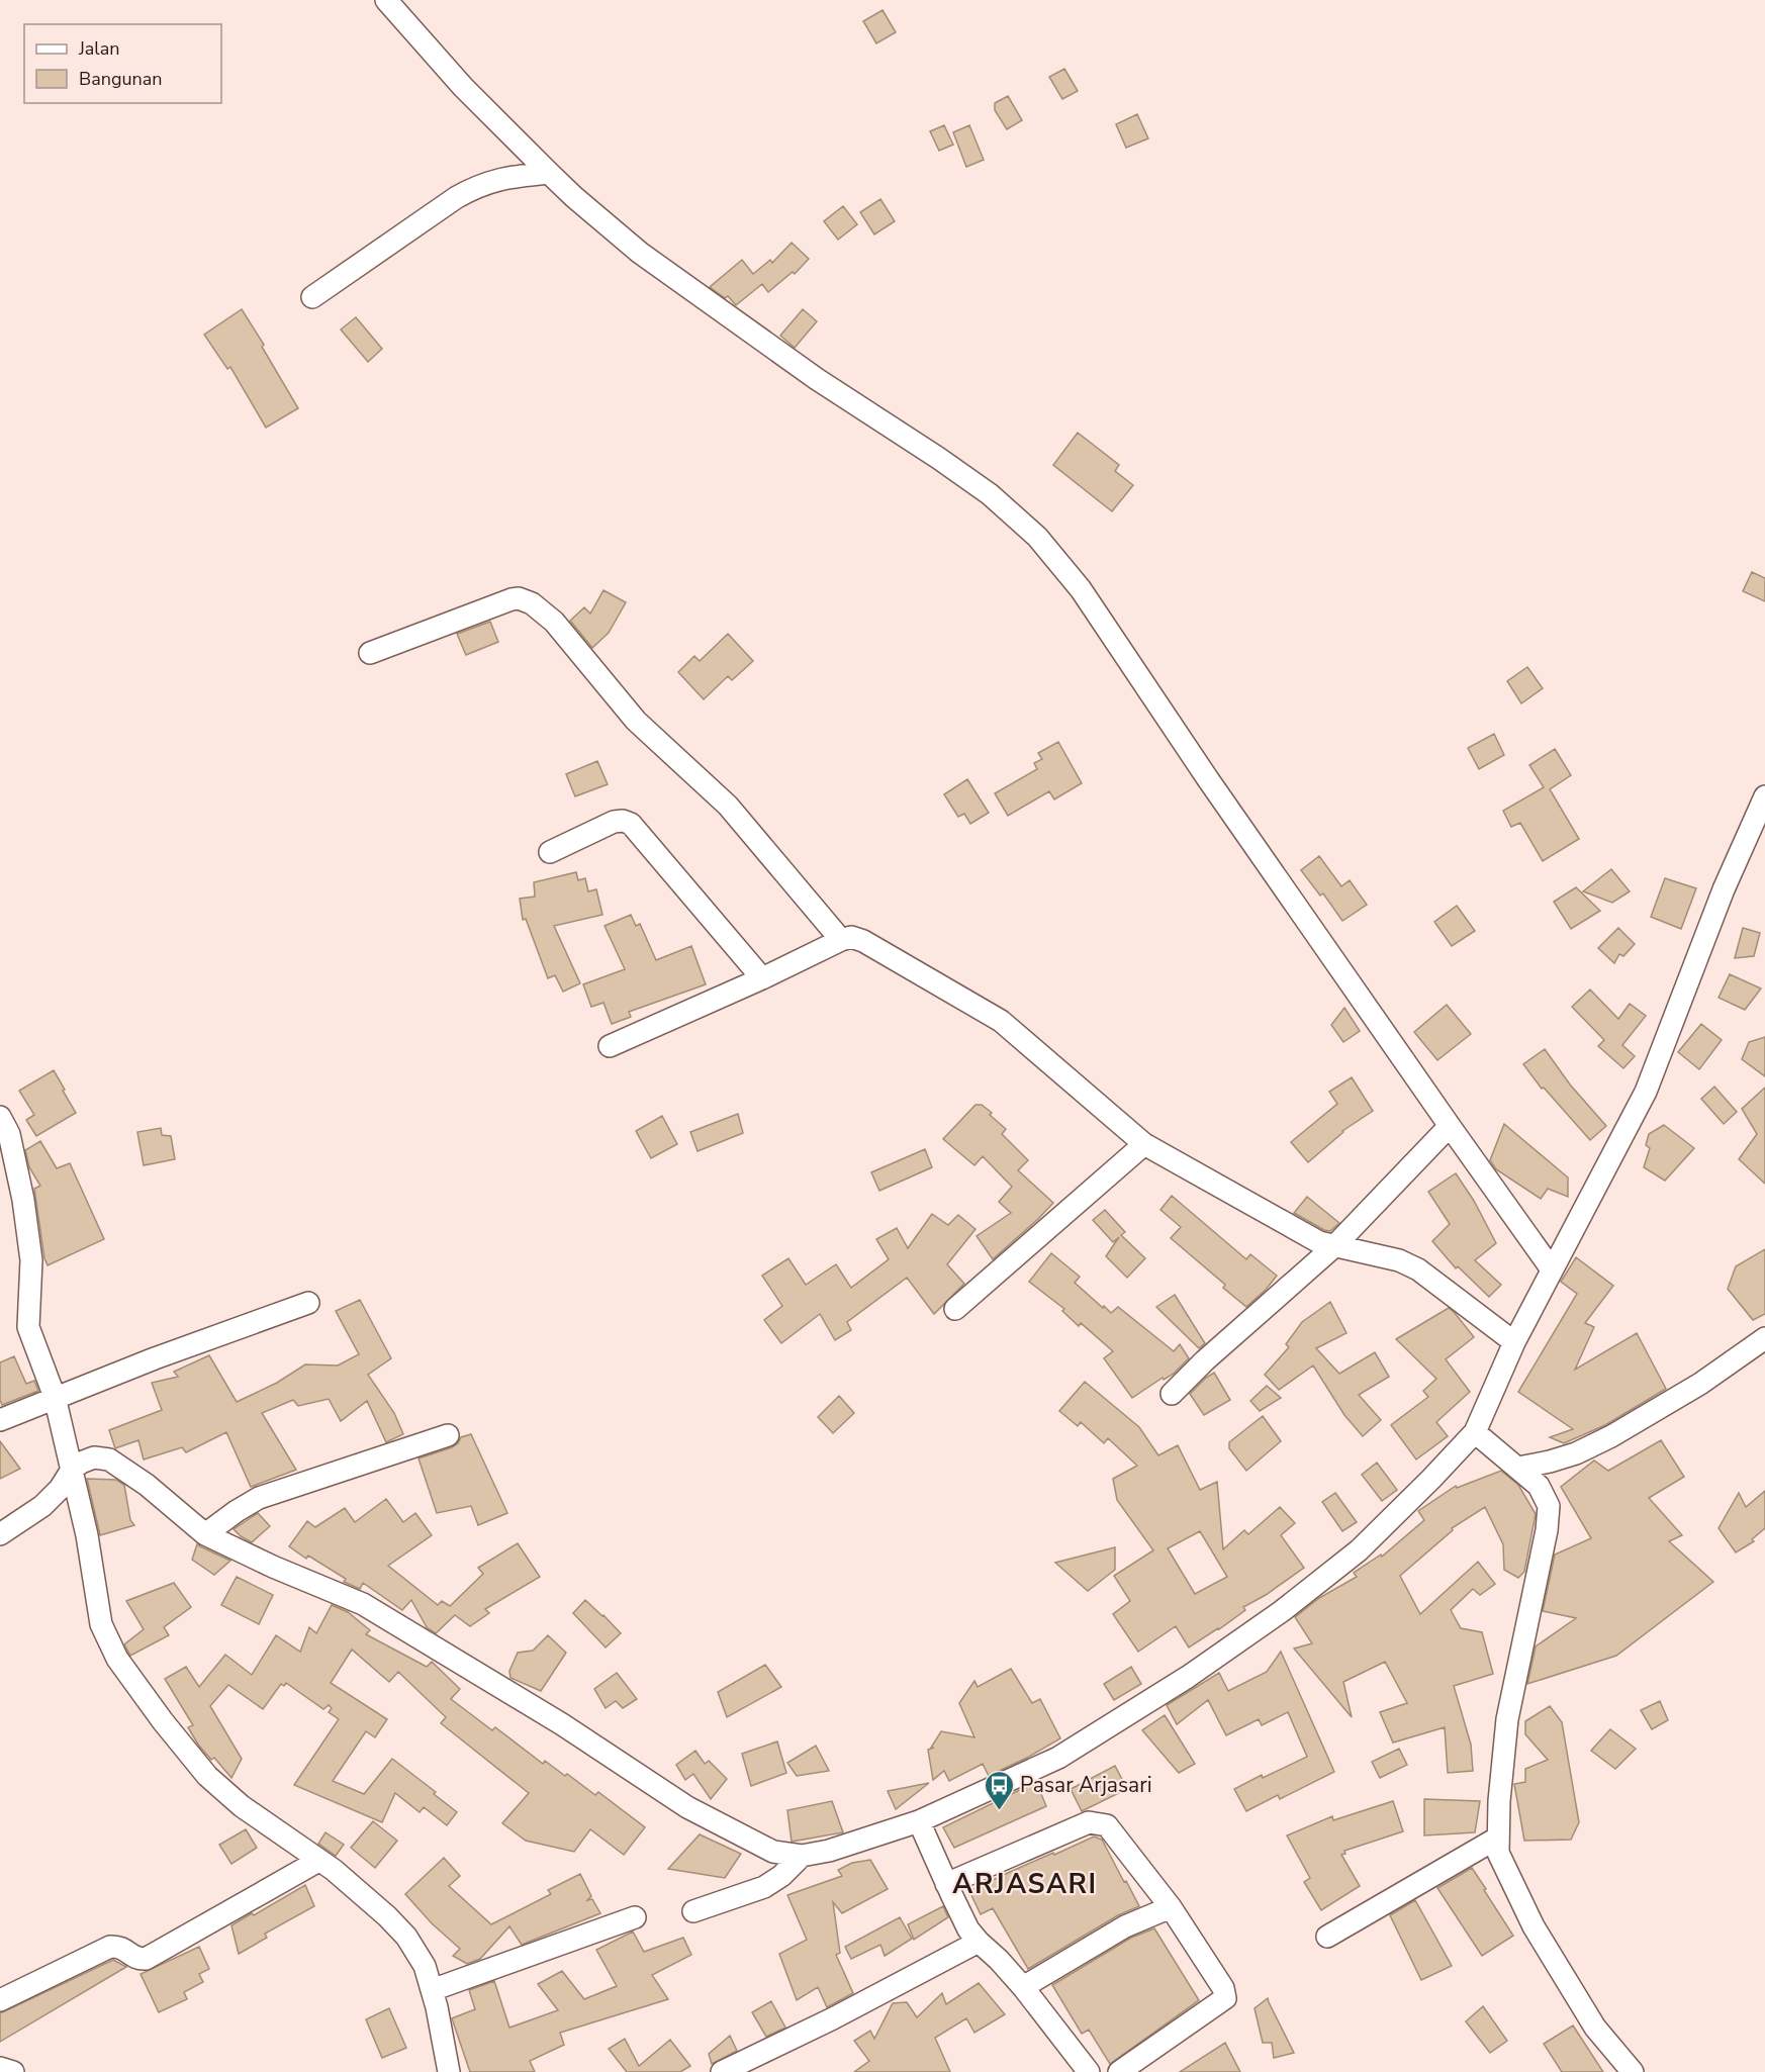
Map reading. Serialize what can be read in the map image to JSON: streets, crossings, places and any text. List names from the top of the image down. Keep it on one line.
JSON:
{"districts":["ARJASARI"],"places":{"bus stop":["Pasar Arjasari"]},"legend":["Jalan","Bangunan"]}
